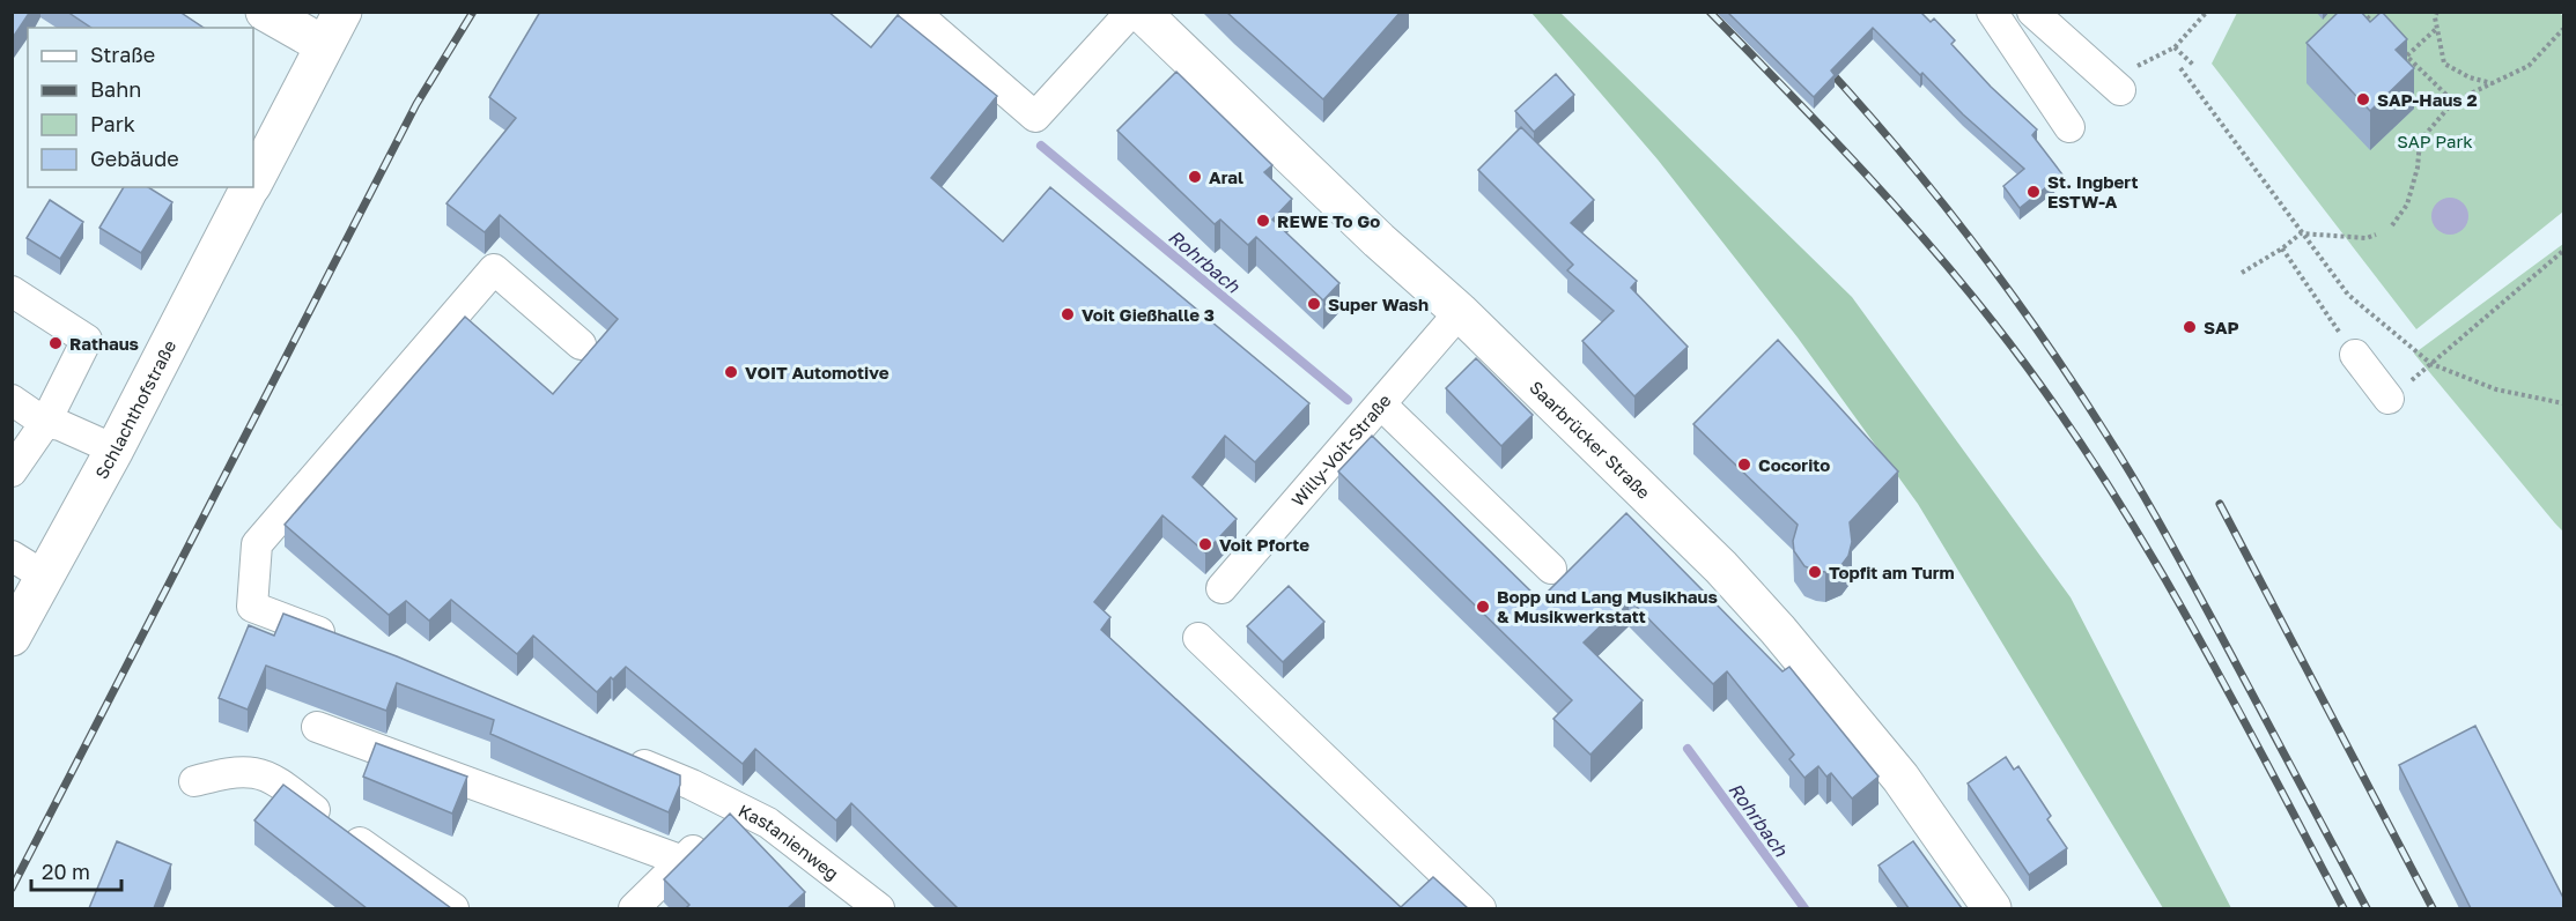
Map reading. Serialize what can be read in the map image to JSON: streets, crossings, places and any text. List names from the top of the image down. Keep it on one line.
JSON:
{"streets":{"main road":["Schlachthofstraße","Saarbrücker Straße"],"street":["Willy-Voit-Straße","Kastanienweg"]},"crossings":[["Saarbrücker Straße","Willy-Voit-Straße"]],"water":["Rohrbach"],"parks":["SAP Park"],"places":["SAP-Haus 2","Aral","St. Ingbert ESTW-A","REWE To Go","Super Wash","Voit Gießhalle 3","SAP","Rathaus","VOIT Automotive","Cocorito","Voit Pforte","Topfit am Turm","Bopp und Lang Musikhaus & Musikwerkstatt"],"legend":["Straße","Bahn","Park","Gebäude"],"scale_bar":"20 m"}
